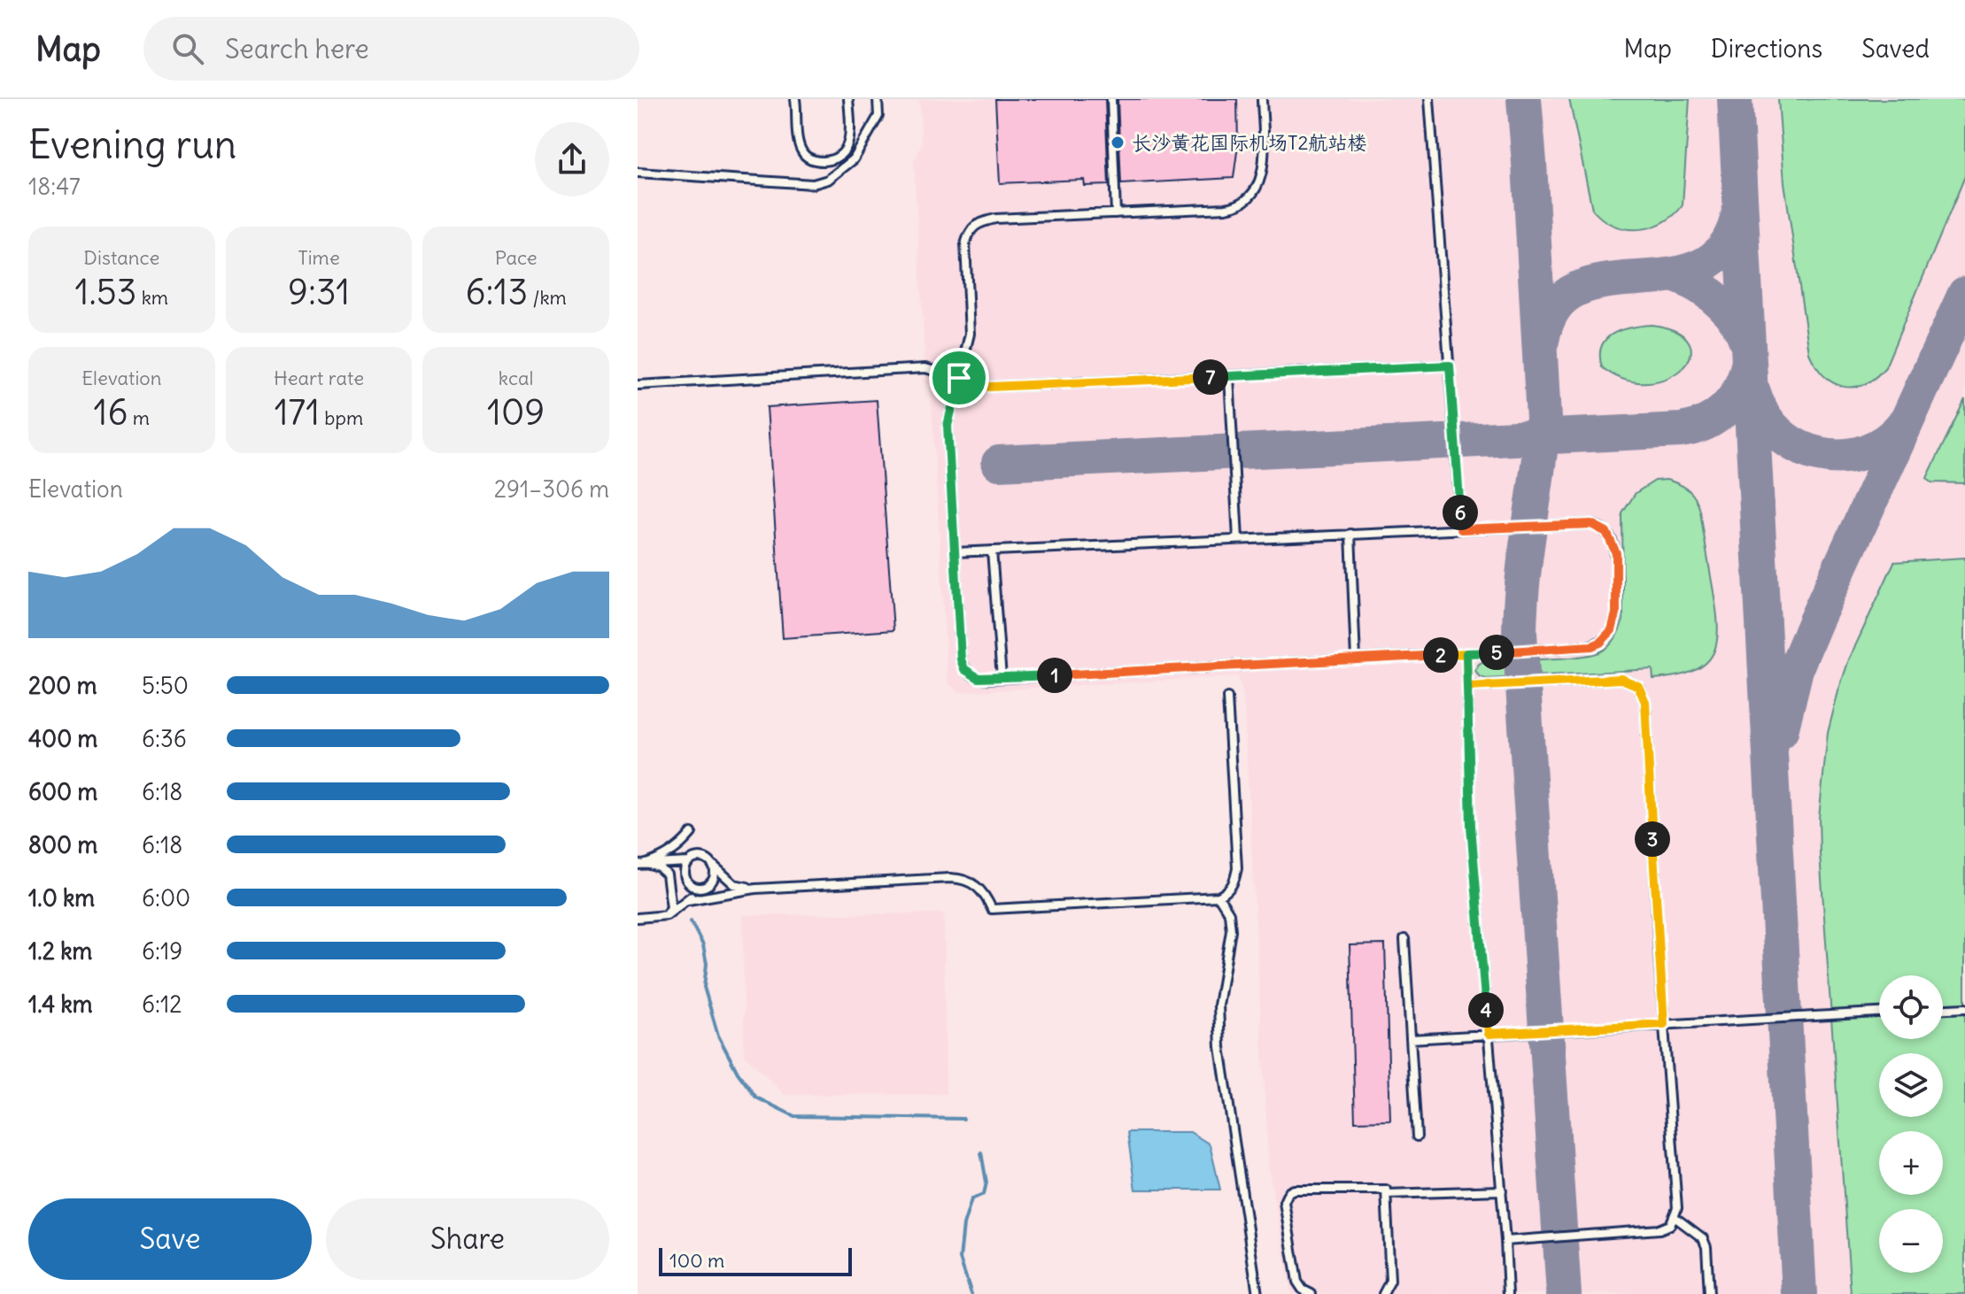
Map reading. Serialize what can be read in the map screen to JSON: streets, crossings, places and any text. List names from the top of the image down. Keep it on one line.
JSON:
{"places":["长沙黄花国际机场T2航站楼"],"scale_bar":"100 m","page":{"header":"Map","search":"Search here","nav":["Map","Directions","Saved"],"heading":["Evening run","18:47"],"stats":[["Distance","1.53 km"],["Time","9:31"],["Pace","6:13 /km"],["Elevation","16 m"],["Heart rate","171 bpm"],["kcal","109"]],"pins":["7","6","5","2","1","3","4"],"chart":["Elevation","291–306 m"],"list":[{"name":"200 m","note":"5:50"},{"name":"400 m","note":"6:36"},{"name":"600 m","note":"6:18"},{"name":"800 m","note":"6:18"},{"name":"1.0 km","note":"6:00"},{"name":"1.2 km","note":"6:19"},{"name":"1.4 km","note":"6:12"}],"map_buttons":["+","−"],"buttons":["Save","Share"],"scale":"100 m"}}
